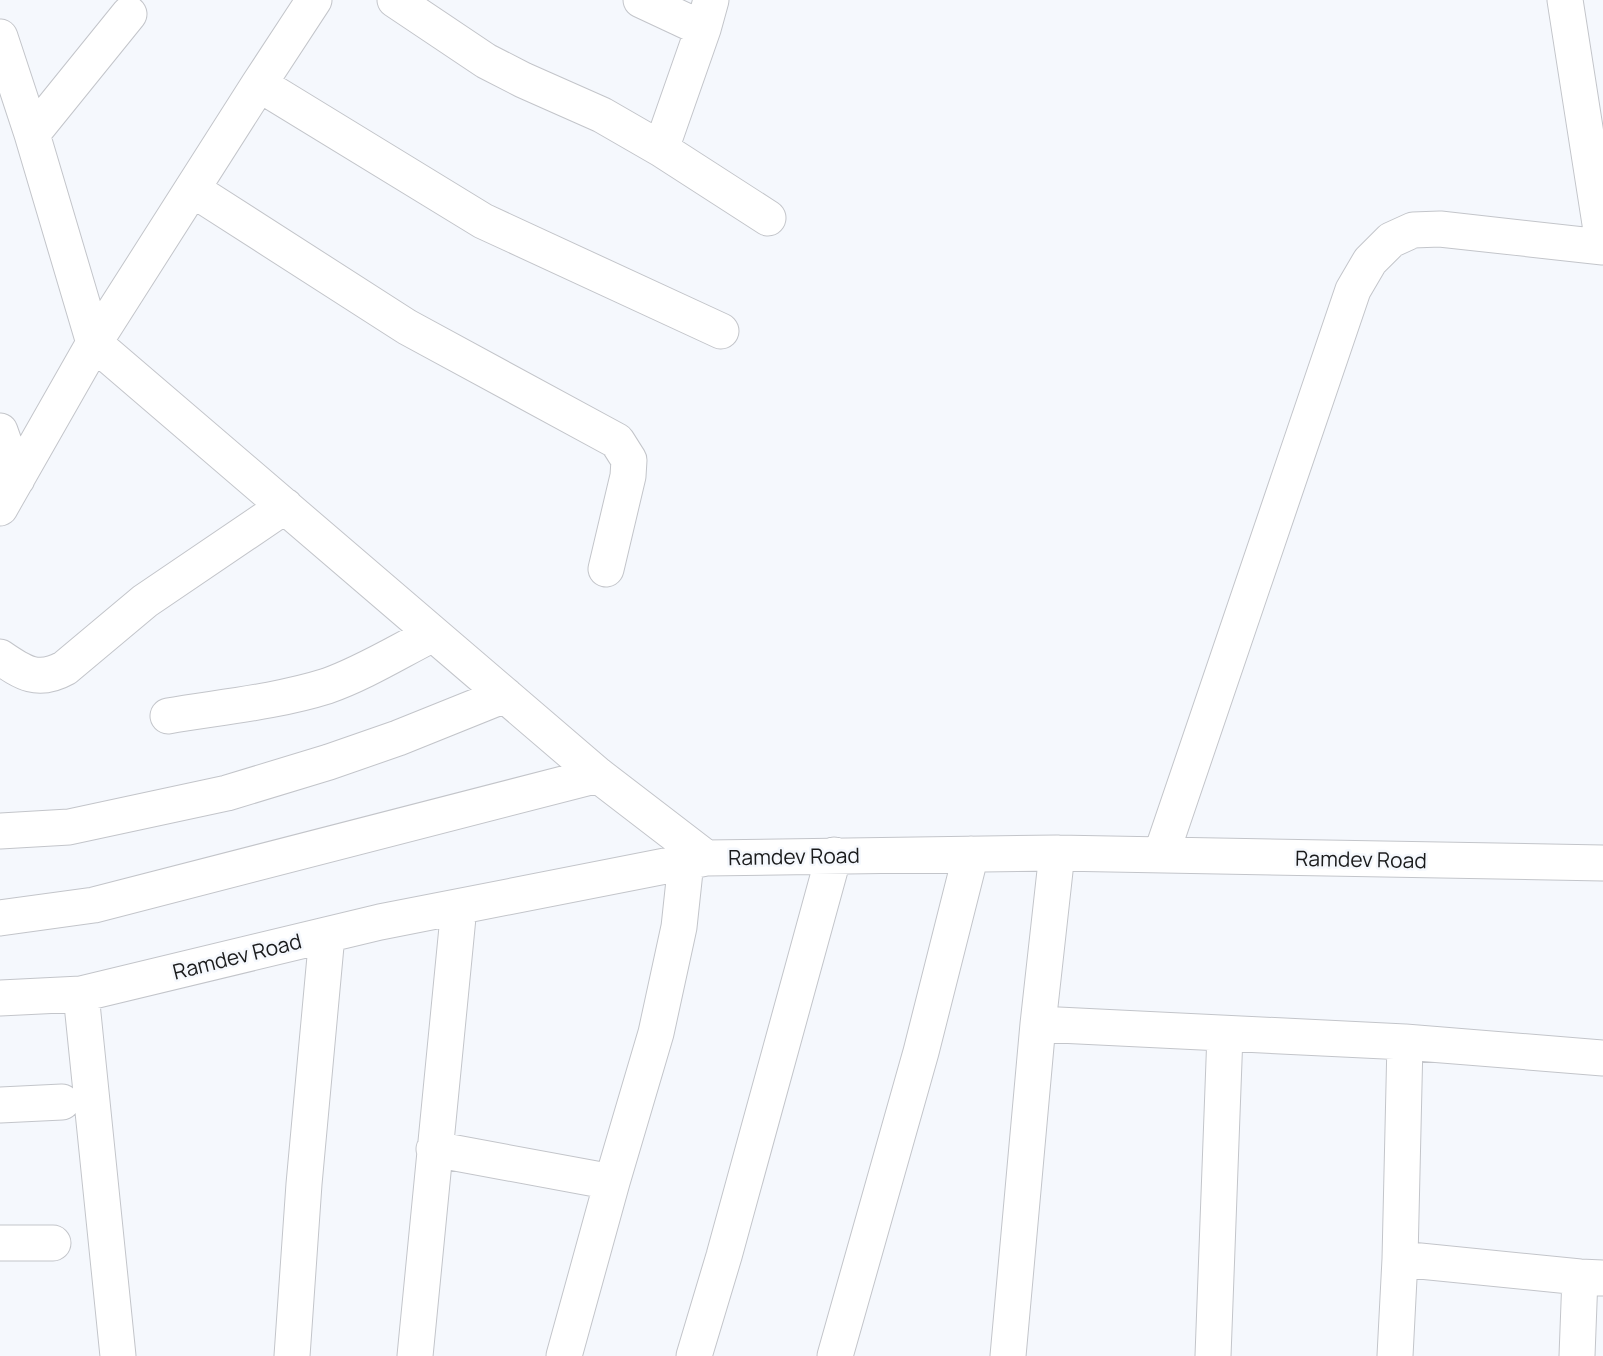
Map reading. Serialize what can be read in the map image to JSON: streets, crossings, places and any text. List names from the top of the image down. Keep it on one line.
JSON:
{"streets":{"street":["Ramdev Road"]}}
